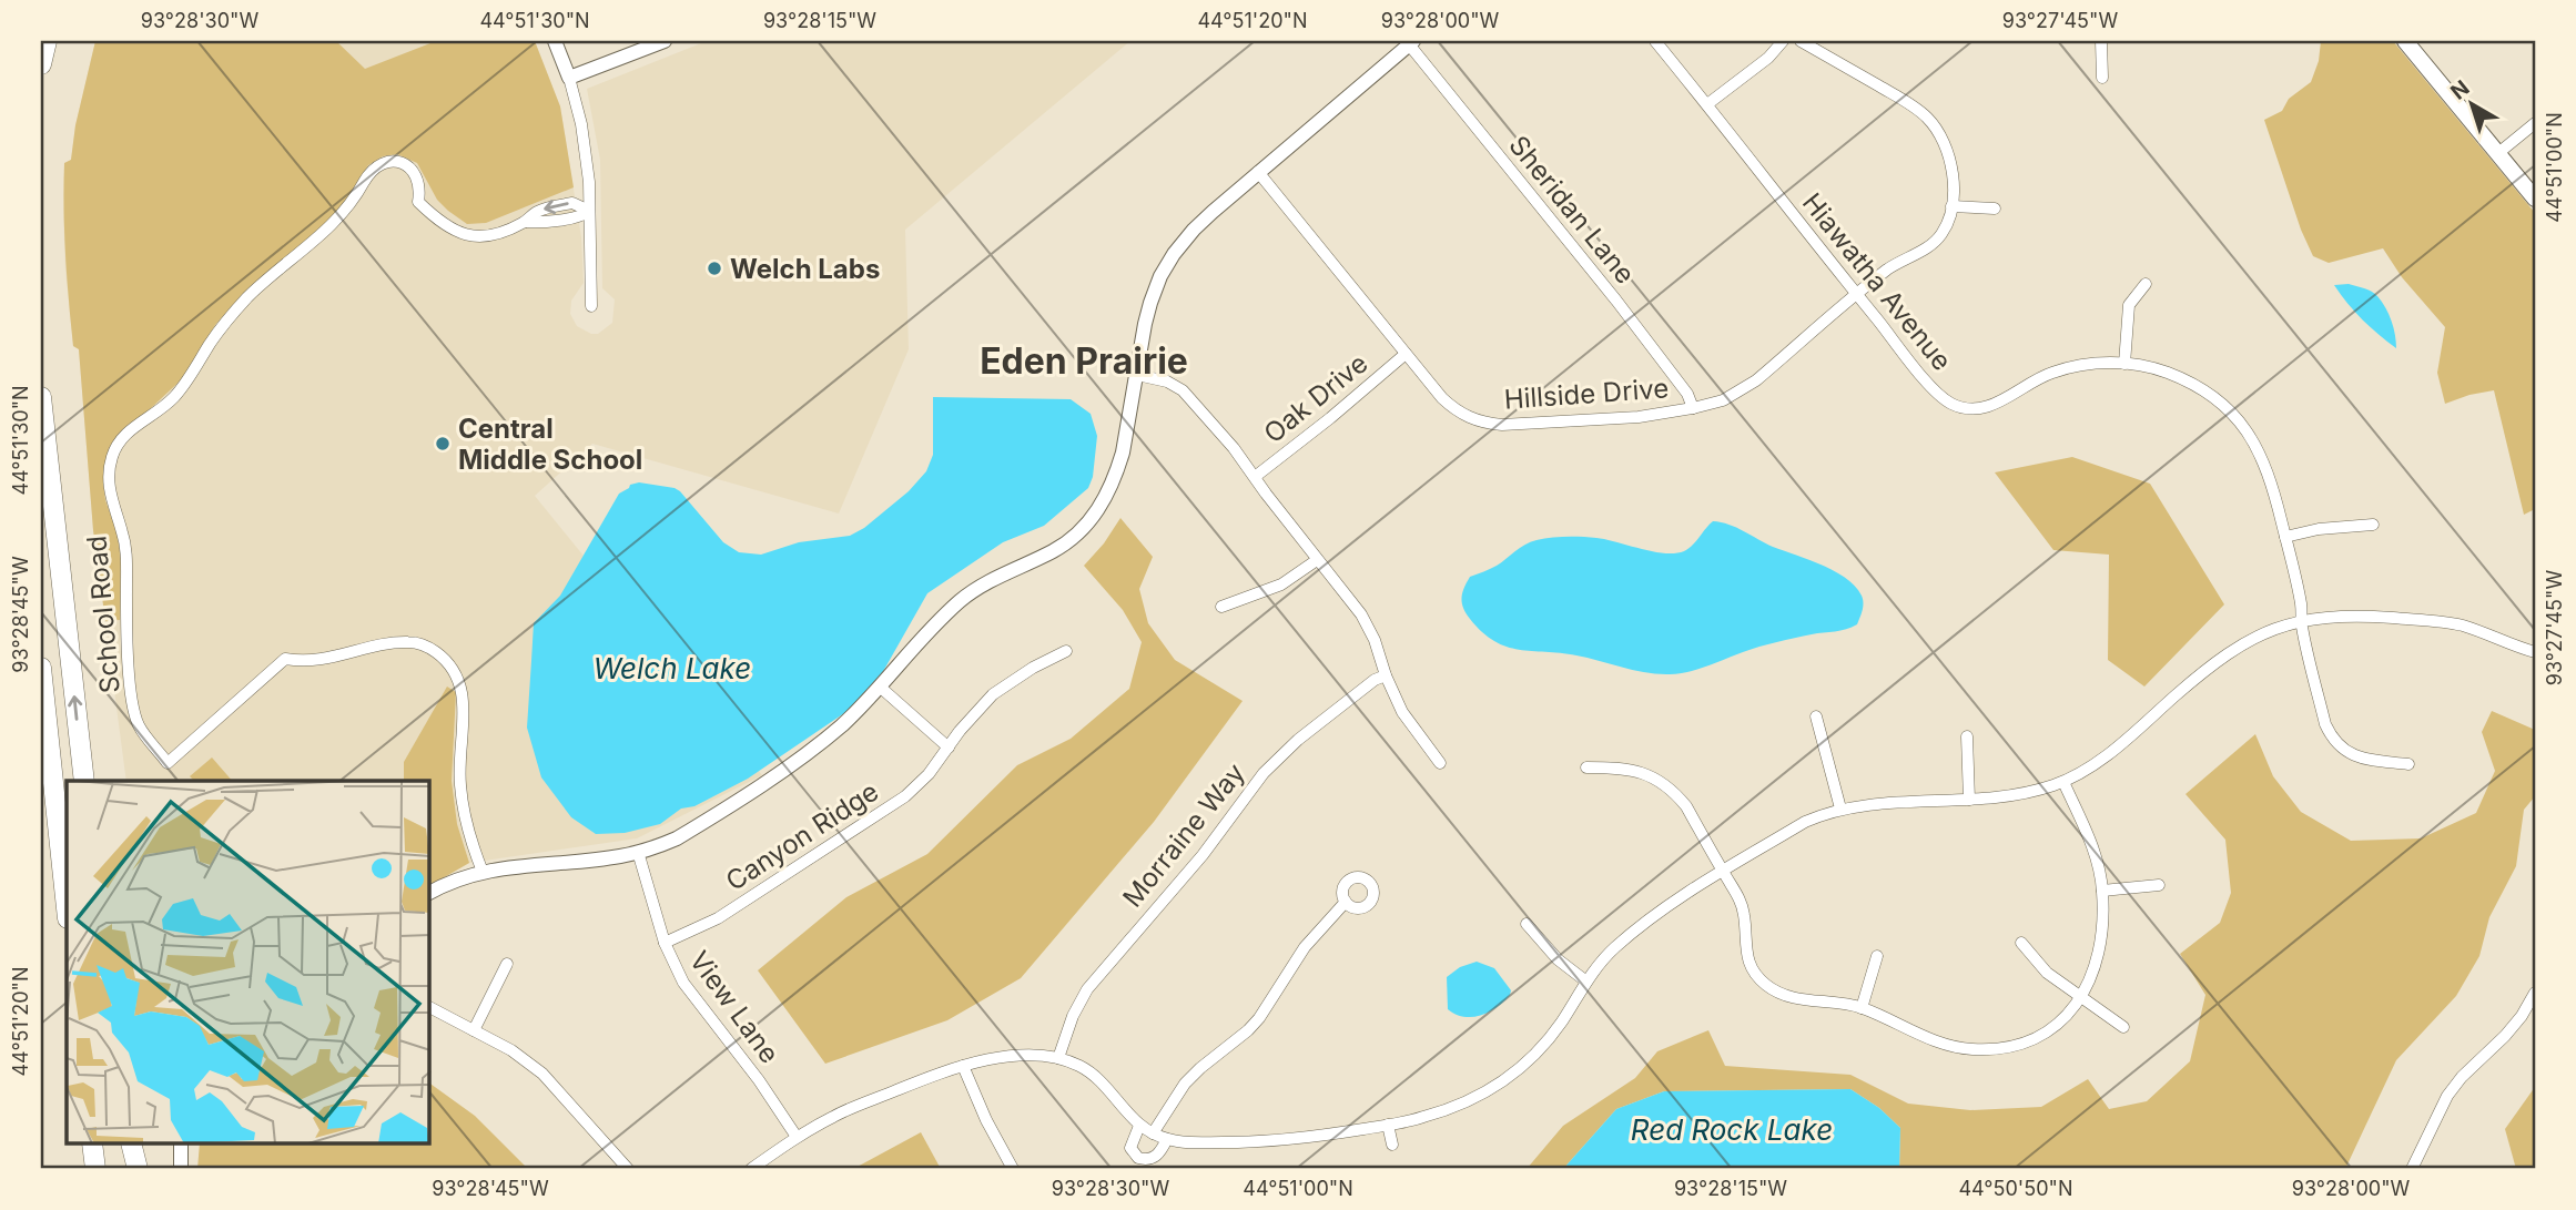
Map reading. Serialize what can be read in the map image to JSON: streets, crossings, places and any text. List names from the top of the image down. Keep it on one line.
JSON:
{"streets":{"street":["Sheridan Lane","Hiawatha Avenue","Hillside Drive","Oak Drive","School Road","Morraine Way","Canyon Ridge","View Lane"]},"crossings":[["Sheridan Lane","Hillside Drive"],["Hiawatha Avenue","Hillside Drive"],["Hillside Drive","Oak Drive"],["Canyon Ridge","View Lane"]],"districts":["Eden Prairie"],"water":["Welch Lake","Red Rock Lake"],"places":["Welch Labs","Central Middle School"],"north":"top left","coordinates":["93°28'30\"W","44°51'30\"N","93°28'15\"W","44°51'20\"N","93°28'00\"W","93°27'45\"W","44°51'00\"N","93°28'45\"W","44°50'50\"N"]}
